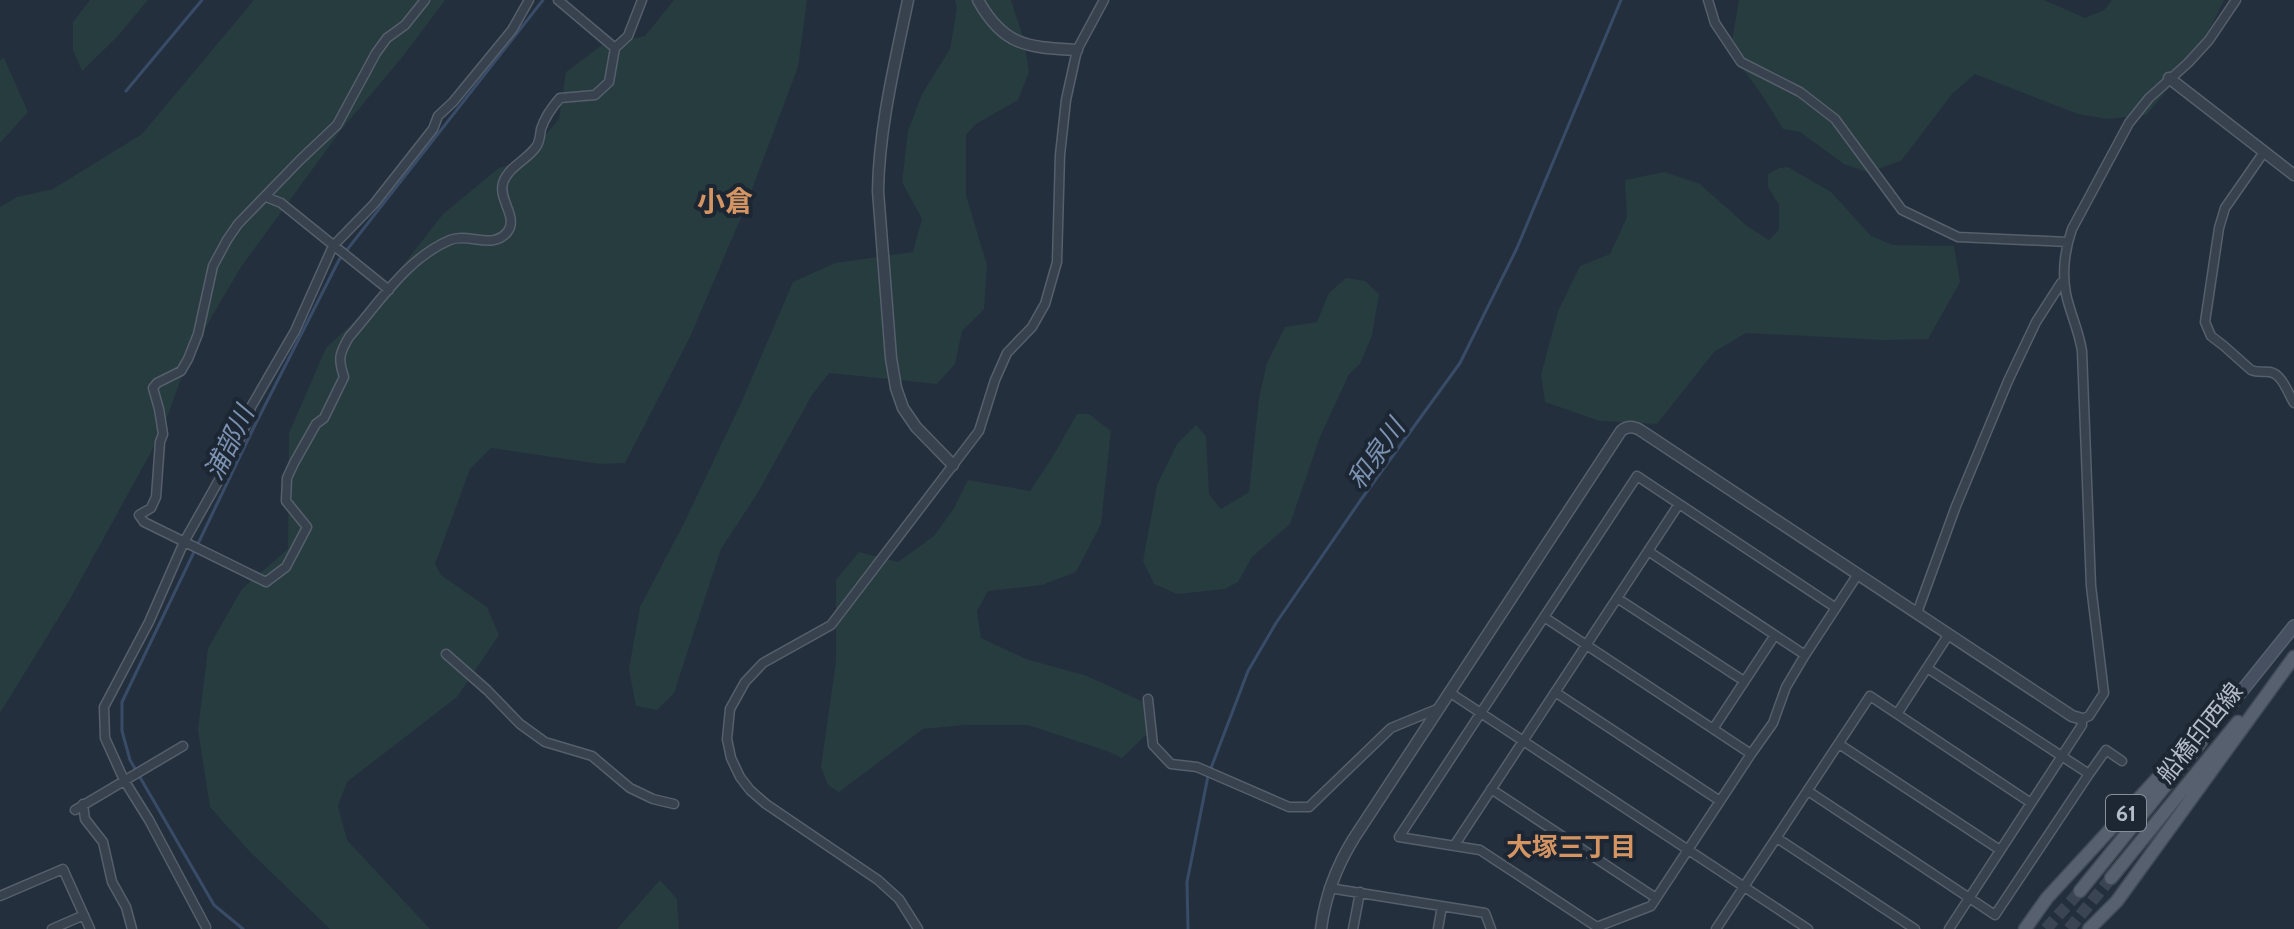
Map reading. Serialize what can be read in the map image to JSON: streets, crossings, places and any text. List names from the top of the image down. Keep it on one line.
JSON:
{"streets":{"main road":["船橋印西線","61"]},"crossings":[["船橋印西線","61"]],"districts":["小倉","大塚三丁目"],"water":["浦部川","和泉川"]}
